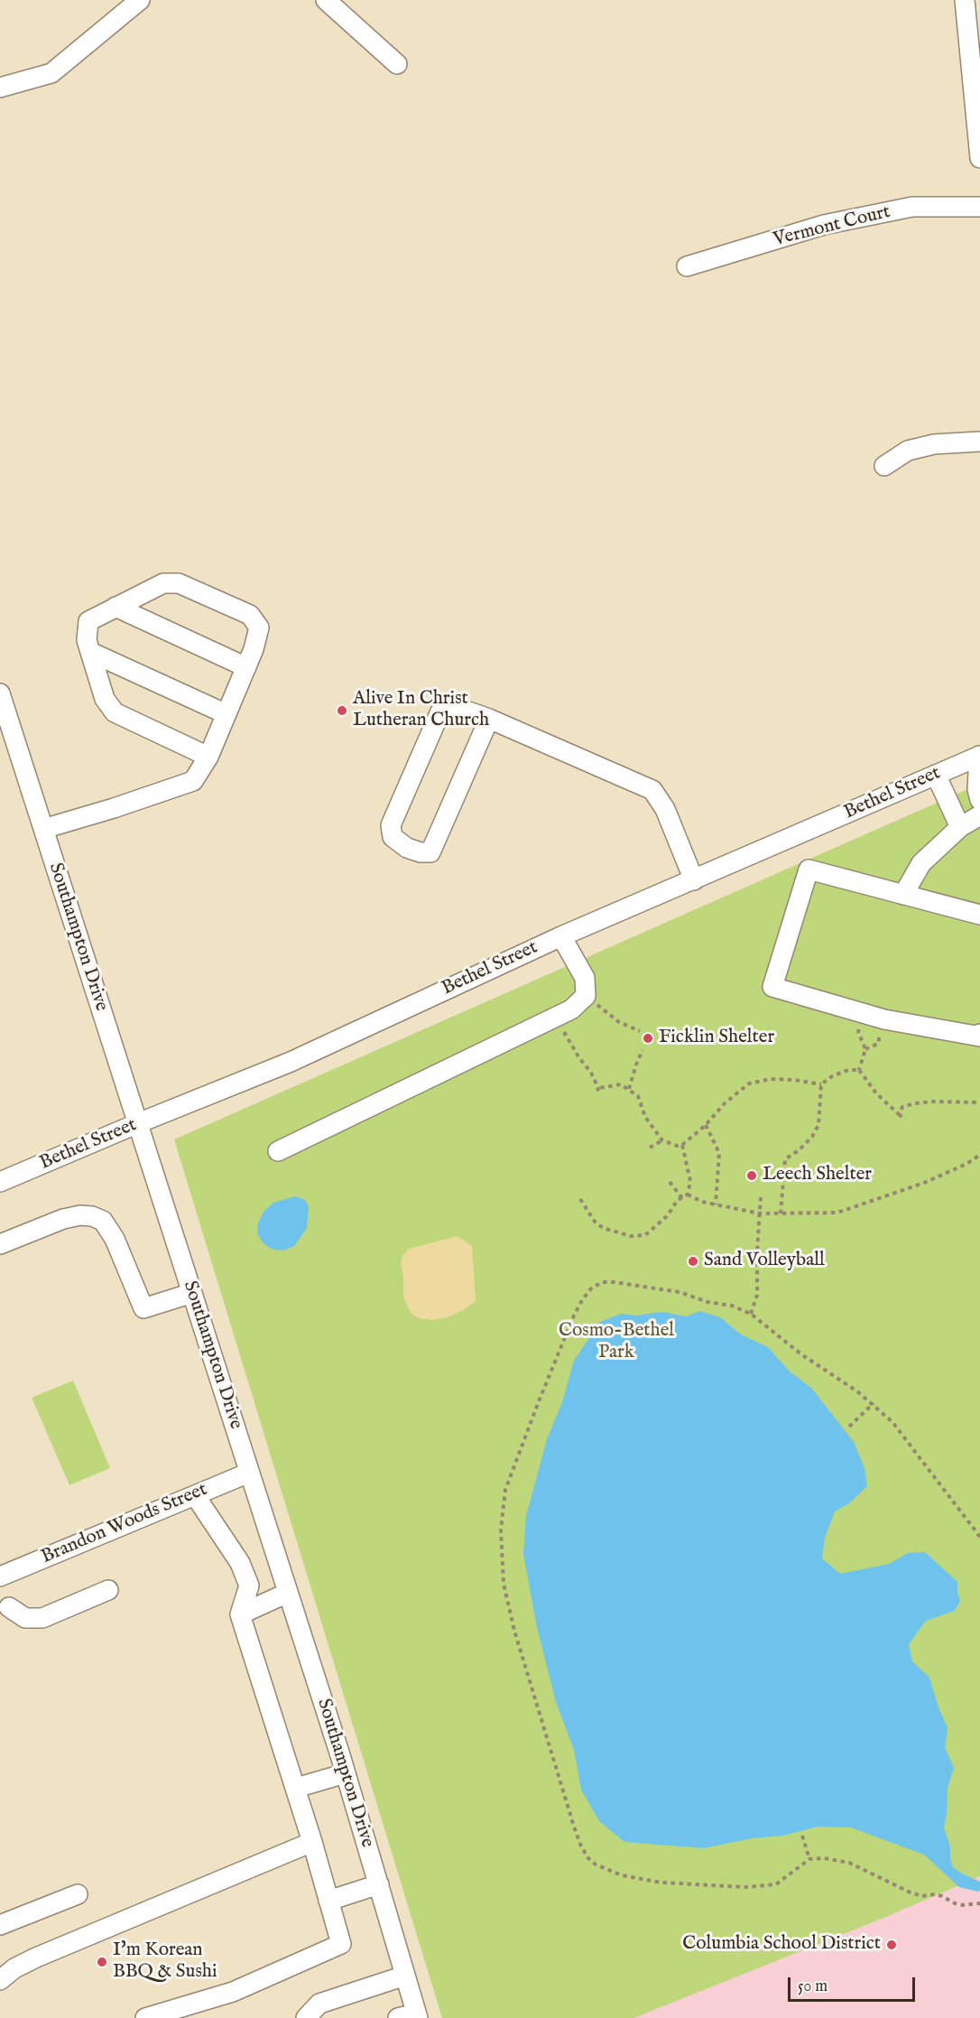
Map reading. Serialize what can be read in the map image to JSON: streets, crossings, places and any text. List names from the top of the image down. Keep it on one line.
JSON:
{"streets":{"street":["Vermont Court","Bethel Street","Southampton Drive","Brandon Woods Street"]},"crossings":[["Bethel Street","Southampton Drive"],["Southampton Drive","Brandon Woods Street"]],"parks":["Cosmo-Bethel Park"],"places":["Alive In Christ Lutheran Church","Ficklin Shelter","Leech Shelter","Sand Volleyball","Columbia School District","I'm Korean BBQ & Sushi"],"scale_bar":"50 m"}
